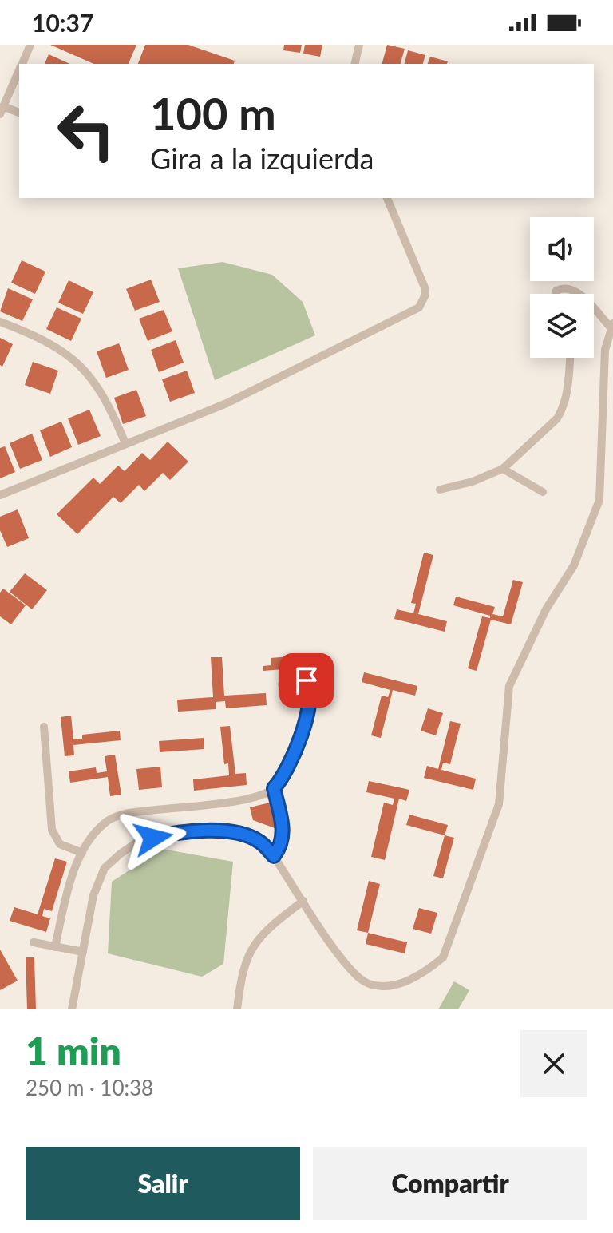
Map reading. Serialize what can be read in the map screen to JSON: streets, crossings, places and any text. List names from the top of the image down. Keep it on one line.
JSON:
{"page":{"status":"10:37","turn":["100 m","Gira a la izquierda"],"heading":["1 min","250 m · 10:38"],"buttons":["Salir","Compartir"]}}
